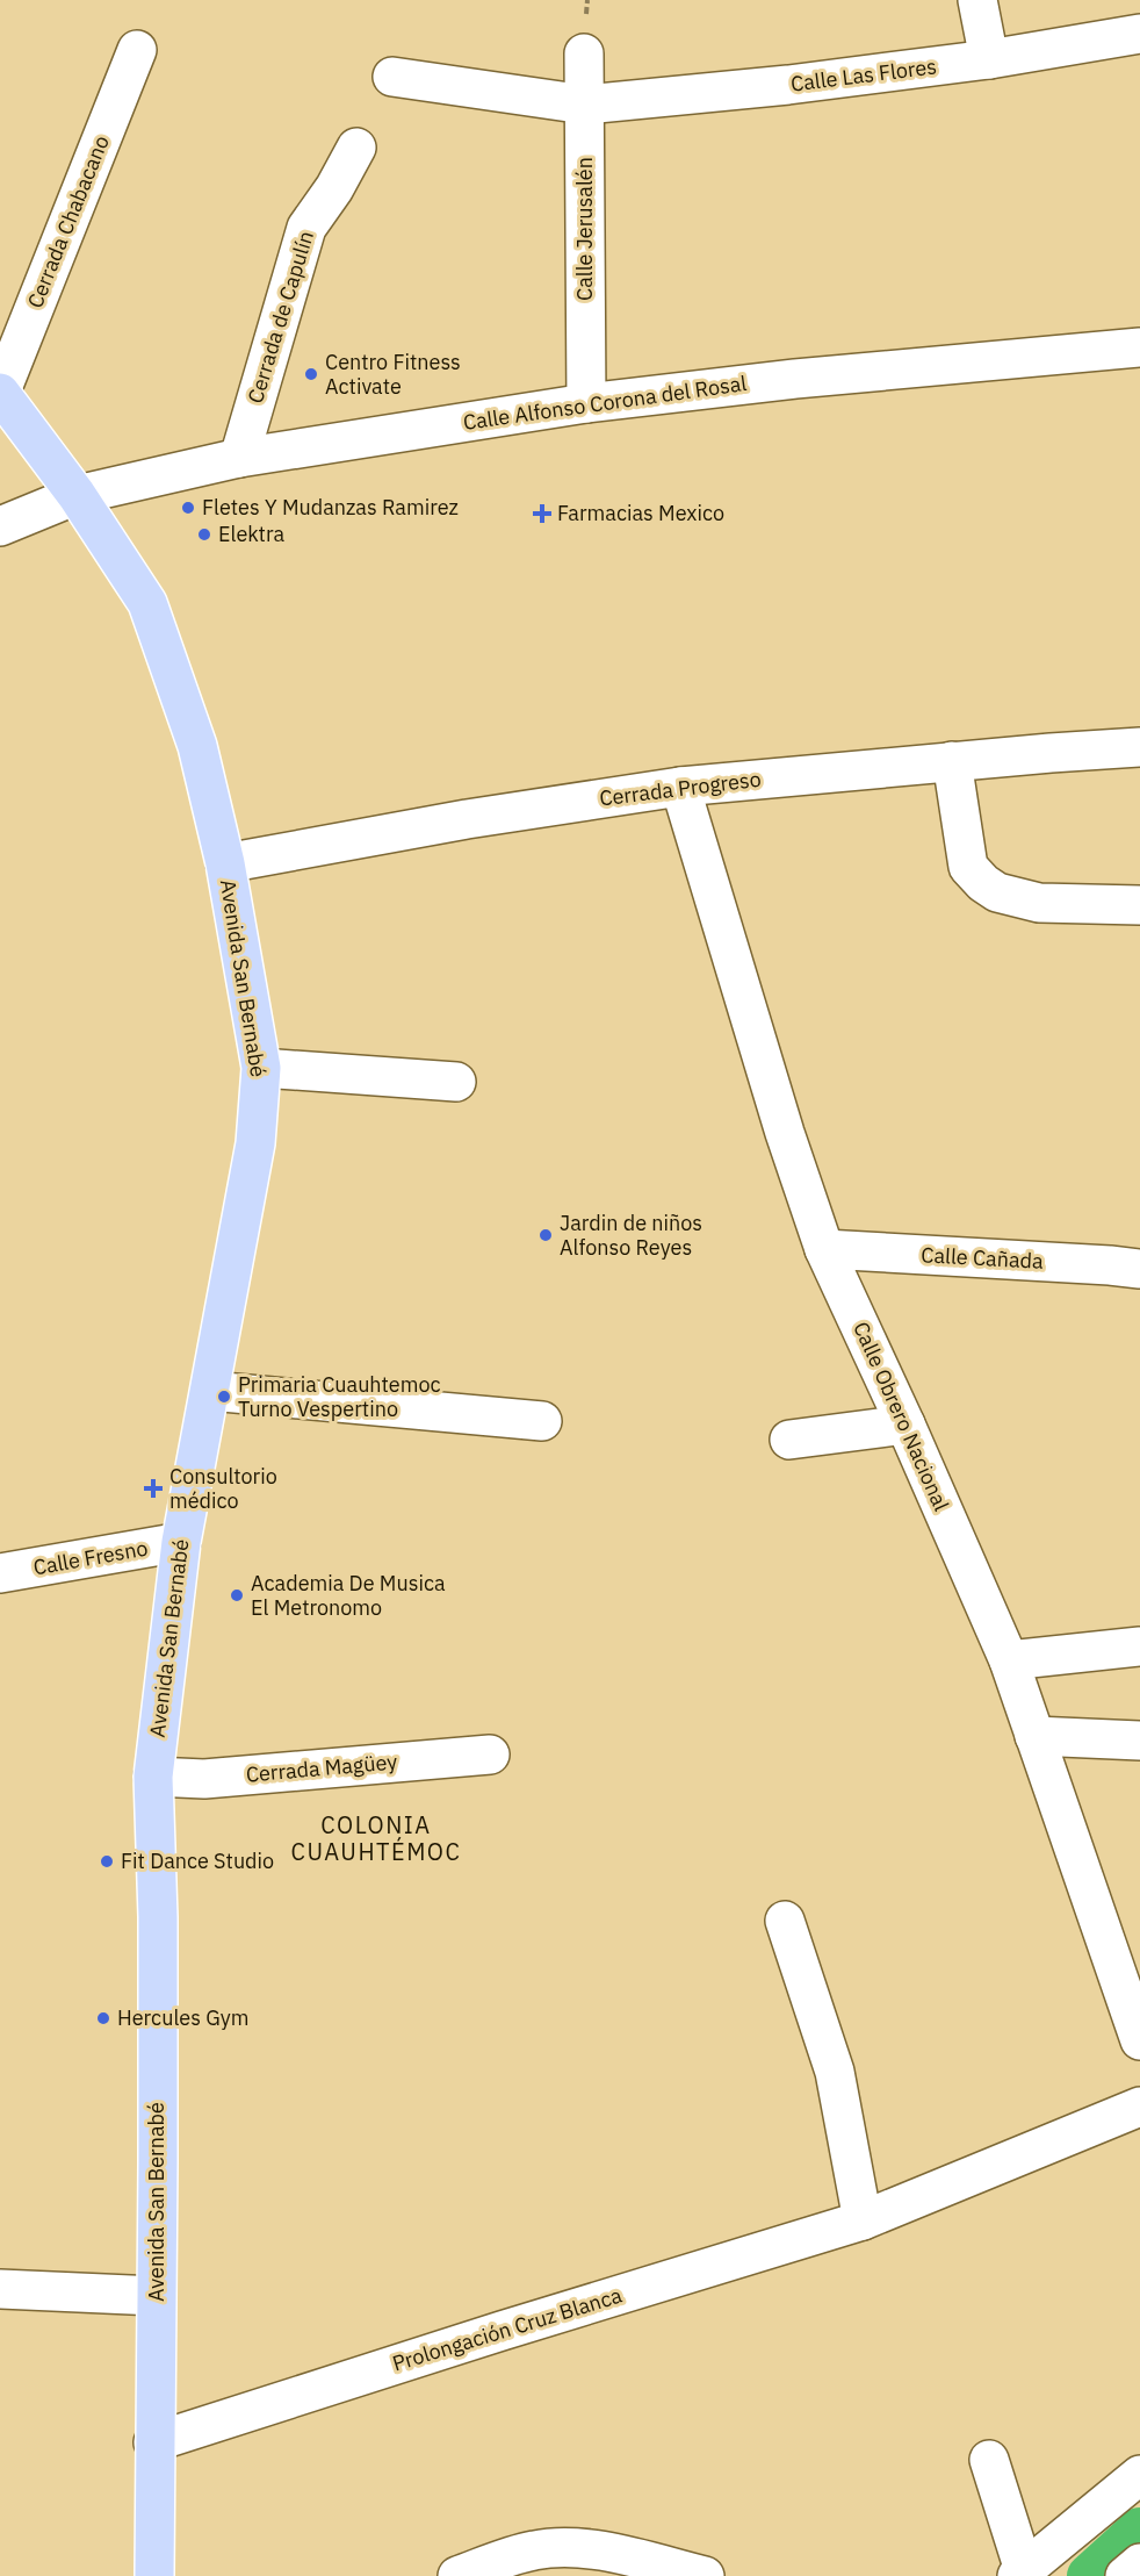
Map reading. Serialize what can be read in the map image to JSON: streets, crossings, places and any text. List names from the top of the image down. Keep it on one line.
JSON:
{"streets":{"main road":["Avenida San Bernabé"],"street":["Calle Las Flores","Cerrada Chabacano","Calle Jerusalén","Cerrada de Capulín","Calle Alfonso Corona del Rosal","Cerrada Progreso","Calle Cañada","Calle Obrero Nacional","Calle Fresno","Cerrada Magüey","Prolongación Cruz Blanca"]},"crossings":[["Calle Las Flores","Calle Jerusalén"],["Cerrada Chabacano","Avenida San Bernabé"],["Calle Jerusalén","Calle Alfonso Corona del Rosal"],["Cerrada de Capulín","Calle Alfonso Corona del Rosal"],["Calle Alfonso Corona del Rosal","Avenida San Bernabé"],["Cerrada Progreso","Avenida San Bernabé"],["Cerrada Progreso","Calle Obrero Nacional"],["Avenida San Bernabé","Calle Fresno"],["Avenida San Bernabé","Cerrada Magüey"],["Avenida San Bernabé","Prolongación Cruz Blanca"],["Calle Cañada","Calle Obrero Nacional"]],"districts":["COLONIA CUAUHTÉMOC"],"places":{"other":["Centro Fitness Activate","Fletes Y Mudanzas Ramirez","Elektra","Jardin de niños Alfonso Reyes","Primaria Cuauhtemoc Turno Vespertino","Academia De Musica El Metronomo","Fit Dance Studio","Hercules Gym"],"health":["Farmacias Mexico","Consultorio médico"]}}
